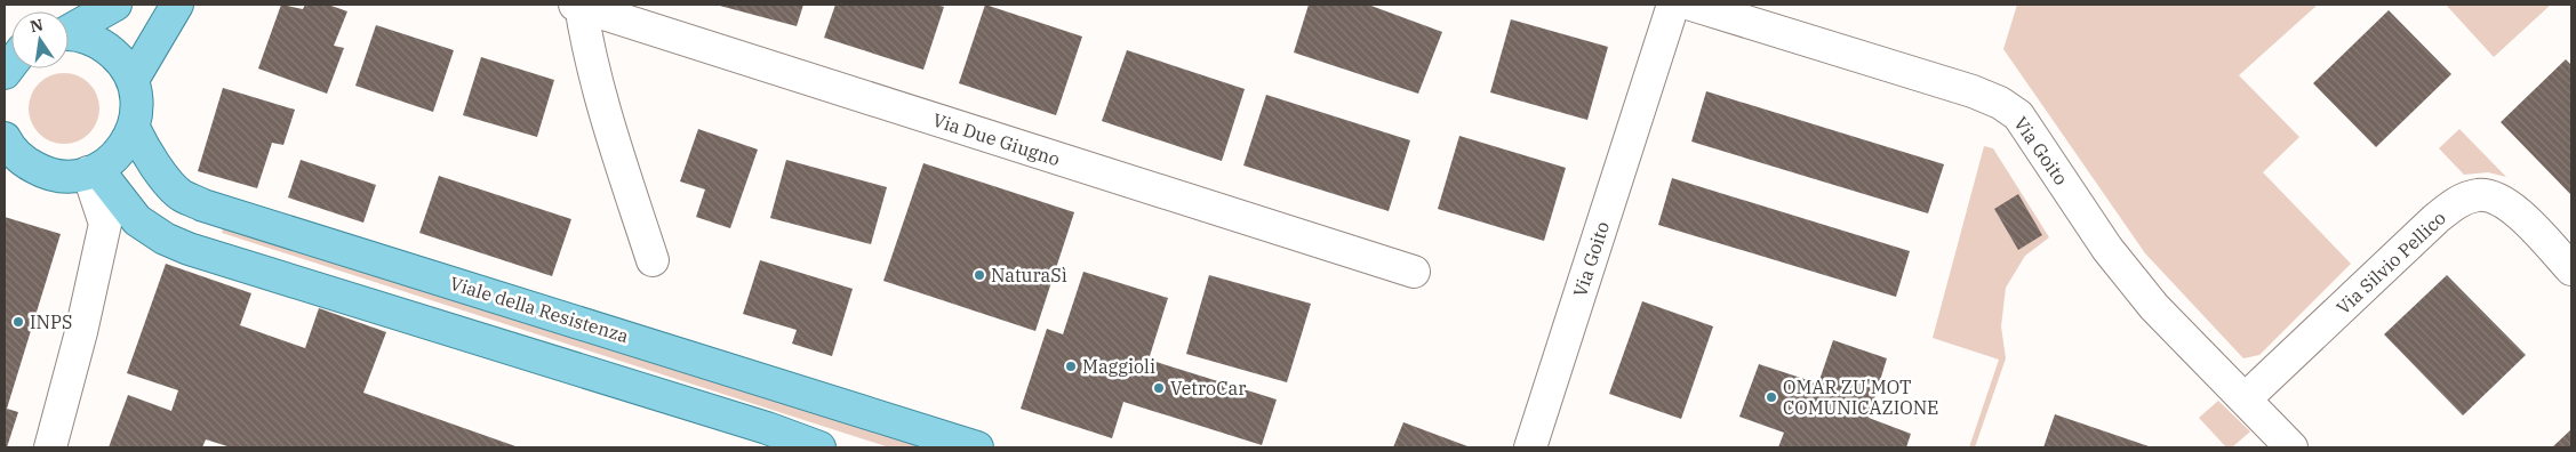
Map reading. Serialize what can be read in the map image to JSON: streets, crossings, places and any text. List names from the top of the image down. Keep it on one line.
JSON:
{"streets":{"main road":["Viale della Resistenza"],"street":["Via Due Giugno","Via Goito","Via Silvio Pellico"]},"crossings":[["Via Goito","Via Silvio Pellico"]],"places":["NaturaSì","INPS","Maggioli","VetroCar","OMAR ZU'MOT COMUNICAZIONE"],"north":"top"}
